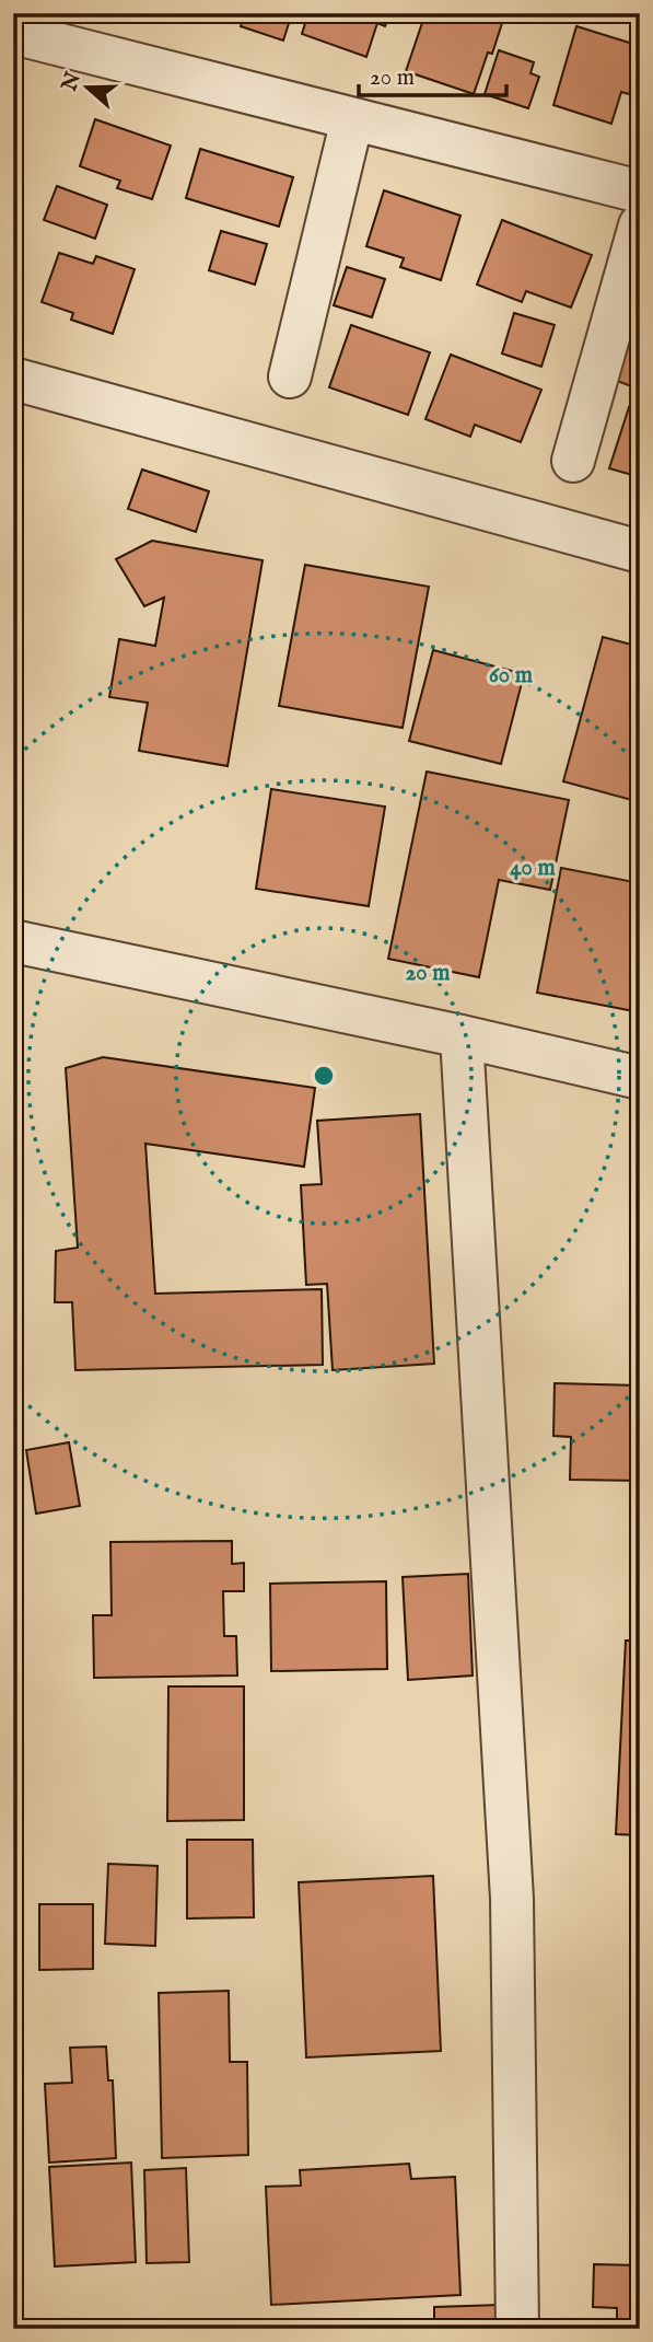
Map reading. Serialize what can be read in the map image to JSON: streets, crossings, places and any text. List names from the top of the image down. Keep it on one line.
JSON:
{"scale_bar":"20 m","north":"left","rings":["60 m","40 m","20 m"]}
